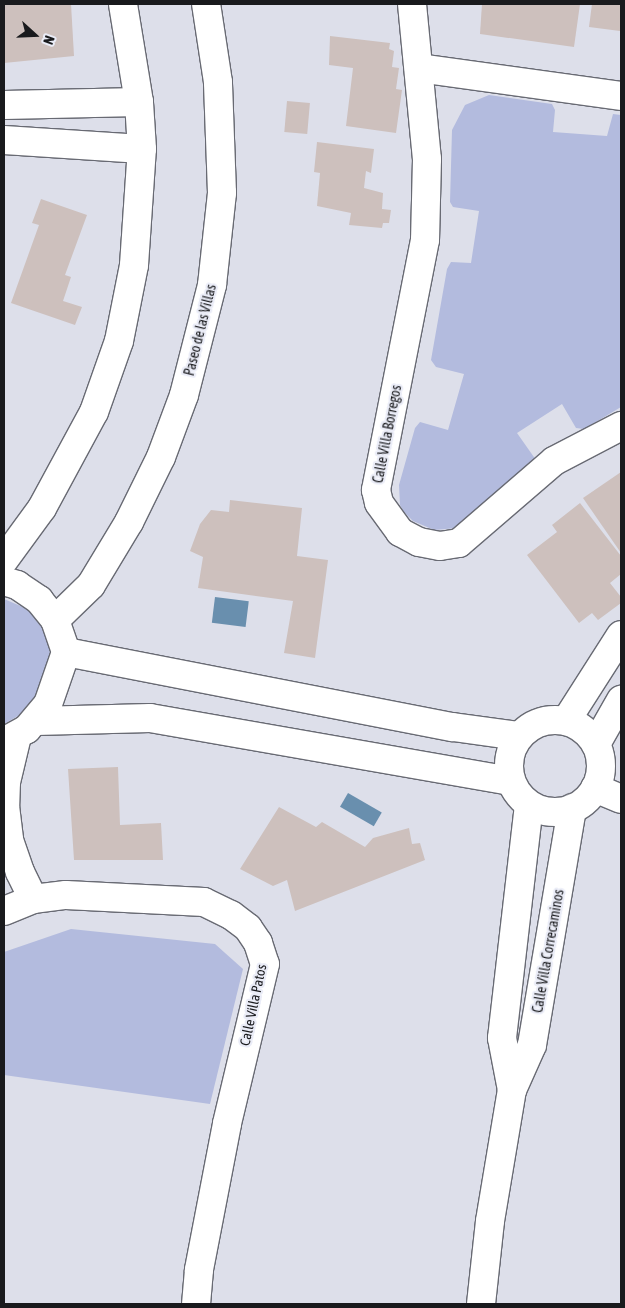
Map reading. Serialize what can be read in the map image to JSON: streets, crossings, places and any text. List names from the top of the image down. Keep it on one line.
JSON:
{"streets":{"street":["Paseo de las Villas","Calle Villa Borregos","Calle Villa Correcaminos","Calle Villa Patos"]},"north":"right"}
